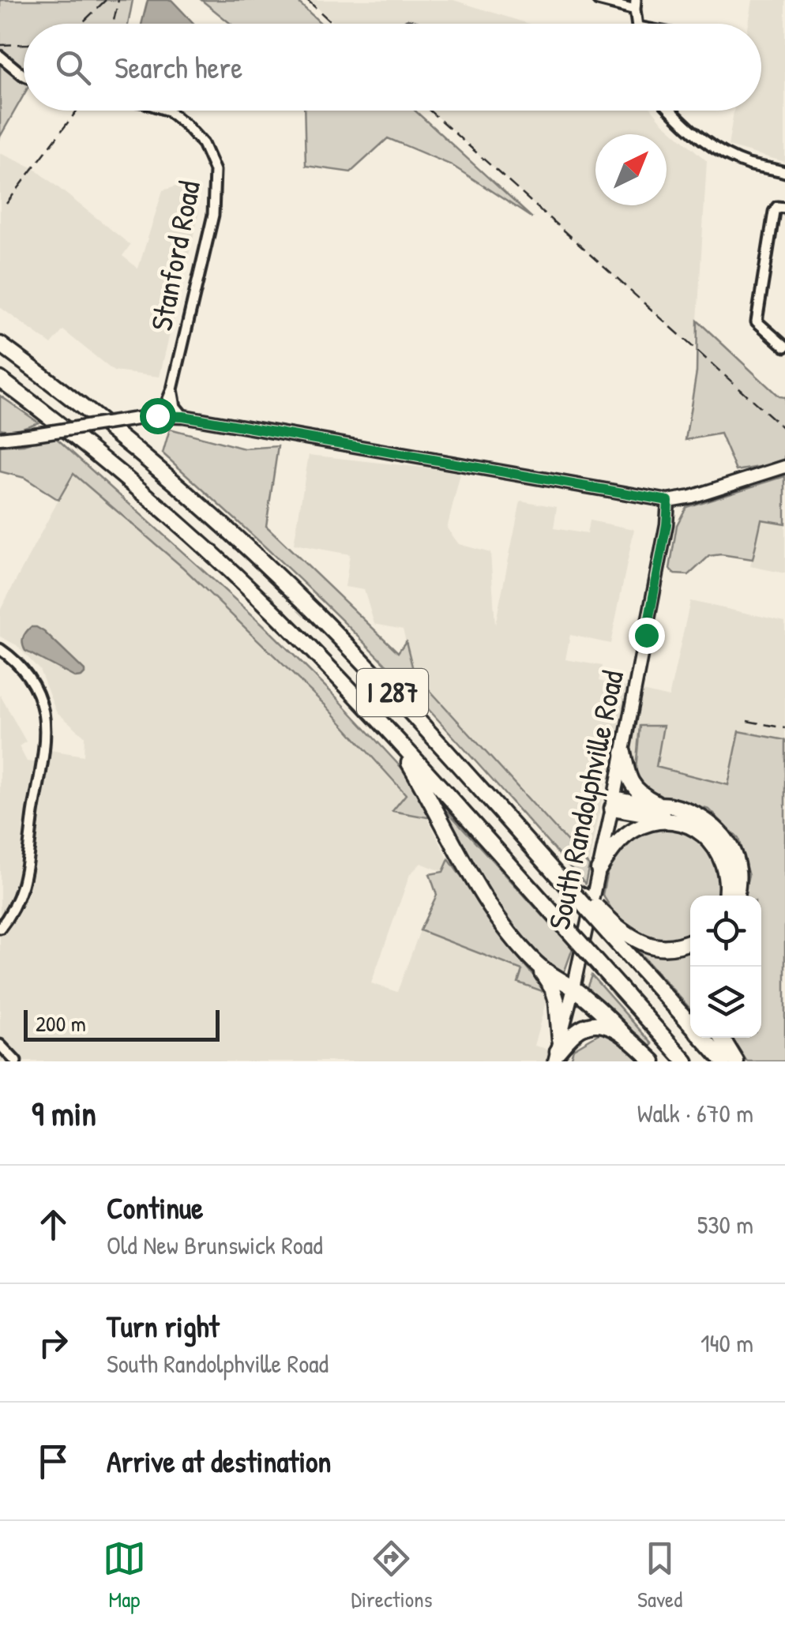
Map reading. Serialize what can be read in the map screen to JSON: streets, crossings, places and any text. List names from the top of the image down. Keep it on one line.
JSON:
{"streets":{"highway":["I 287"],"main road":["South Randolphville Road"],"street":["Stanford Road"]},"scale_bar":"200 m","north":"top right","page":{"search":"Search here","scale":"200 m","heading":["9 min","Walk · 670 m"],"list":[["Continue","Old New Brunswick Road","530 m"],["Turn right","South Randolphville Road","140 m"],"Arrive at destination"],"nav":["Map","Directions","Saved"]}}
